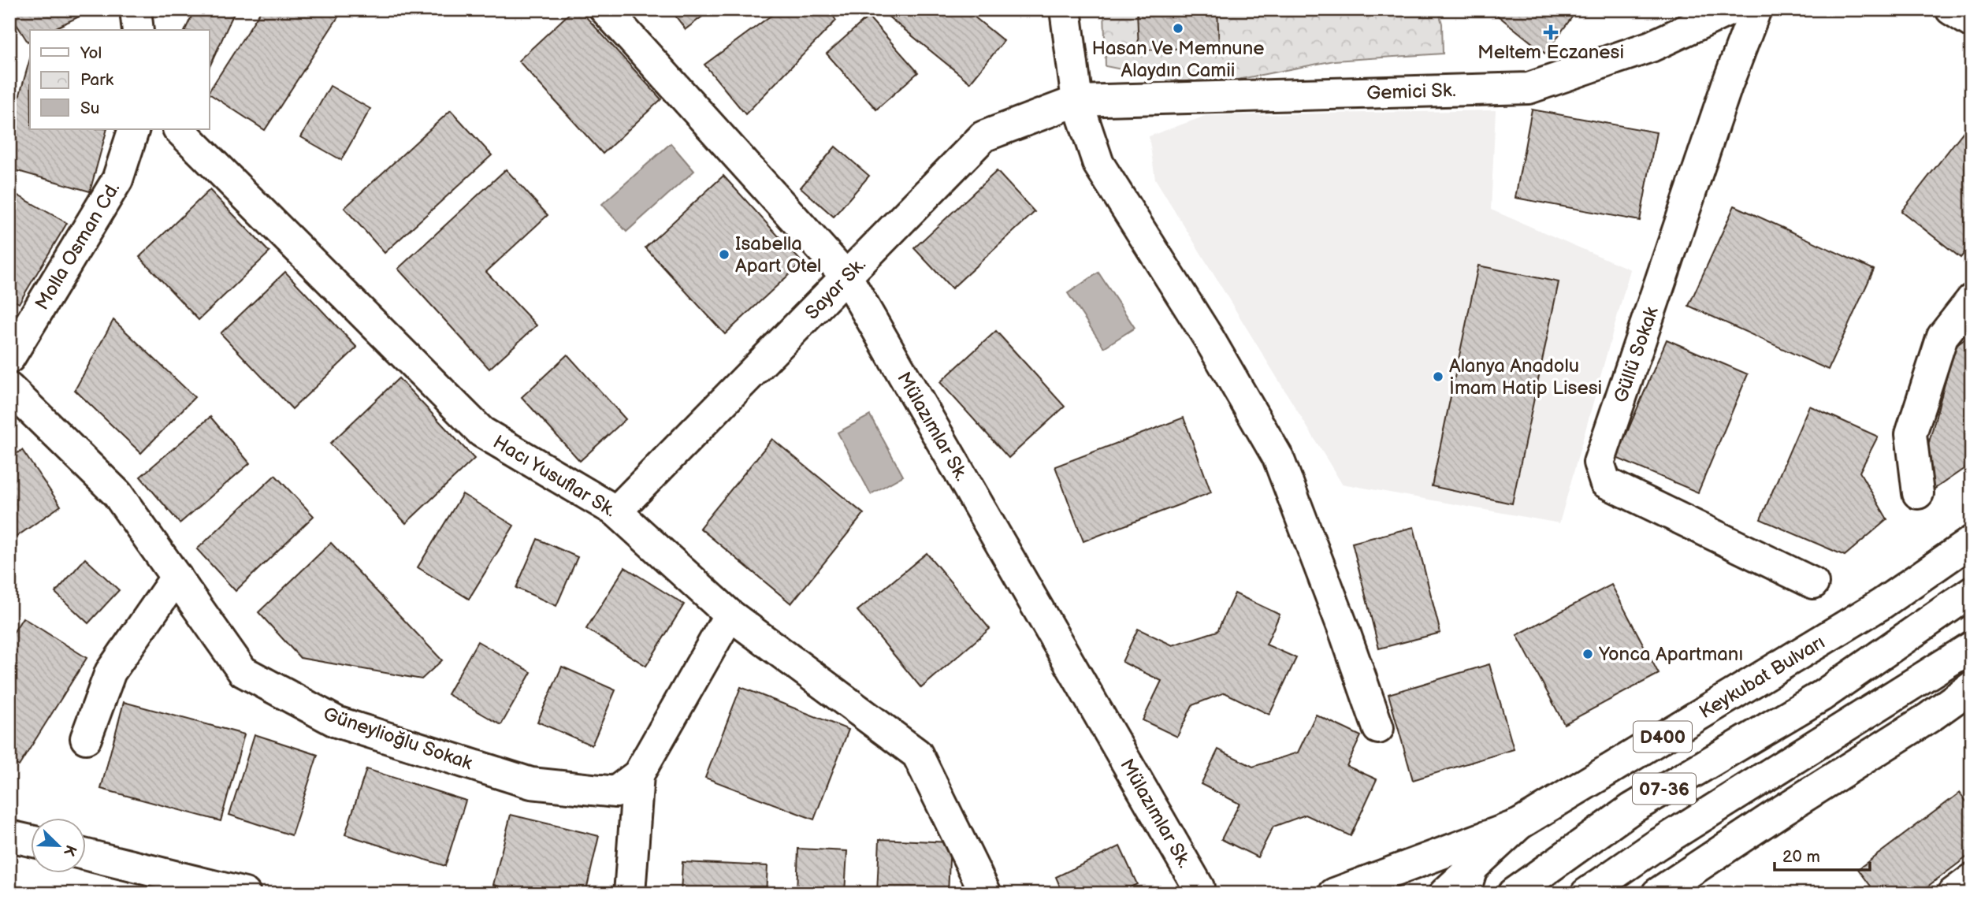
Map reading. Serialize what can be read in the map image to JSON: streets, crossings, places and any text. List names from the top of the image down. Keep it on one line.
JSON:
{"streets":{"main road":["Gemici Sk.","Molla Osman Cd.","Sayar Sk.","Güllü Sokak","Mülazımlar Sk.","Hacı Yusuflar Sk.","Keykubat Bulvarı","D400","Güneylioğlu Sokak","07-36"]},"crossings":[["Gemici Sk.","Sayar Sk."],["Sayar Sk.","Mülazımlar Sk."],["Sayar Sk.","Hacı Yusuflar Sk."],["Hacı Yusuflar Sk.","Güneylioğlu Sokak"]],"places":{"other":["Hasan Ve Memnune Alaydın Camii","Isabella Apart Otel","Alanya Anadolu İmam Hatip Lisesi","Yonca Apartmanı"],"health":["Meltem Eczanesi"]},"legend":["Yol","Park","Su"],"scale_bar":"20 m","north":"bottom right"}
